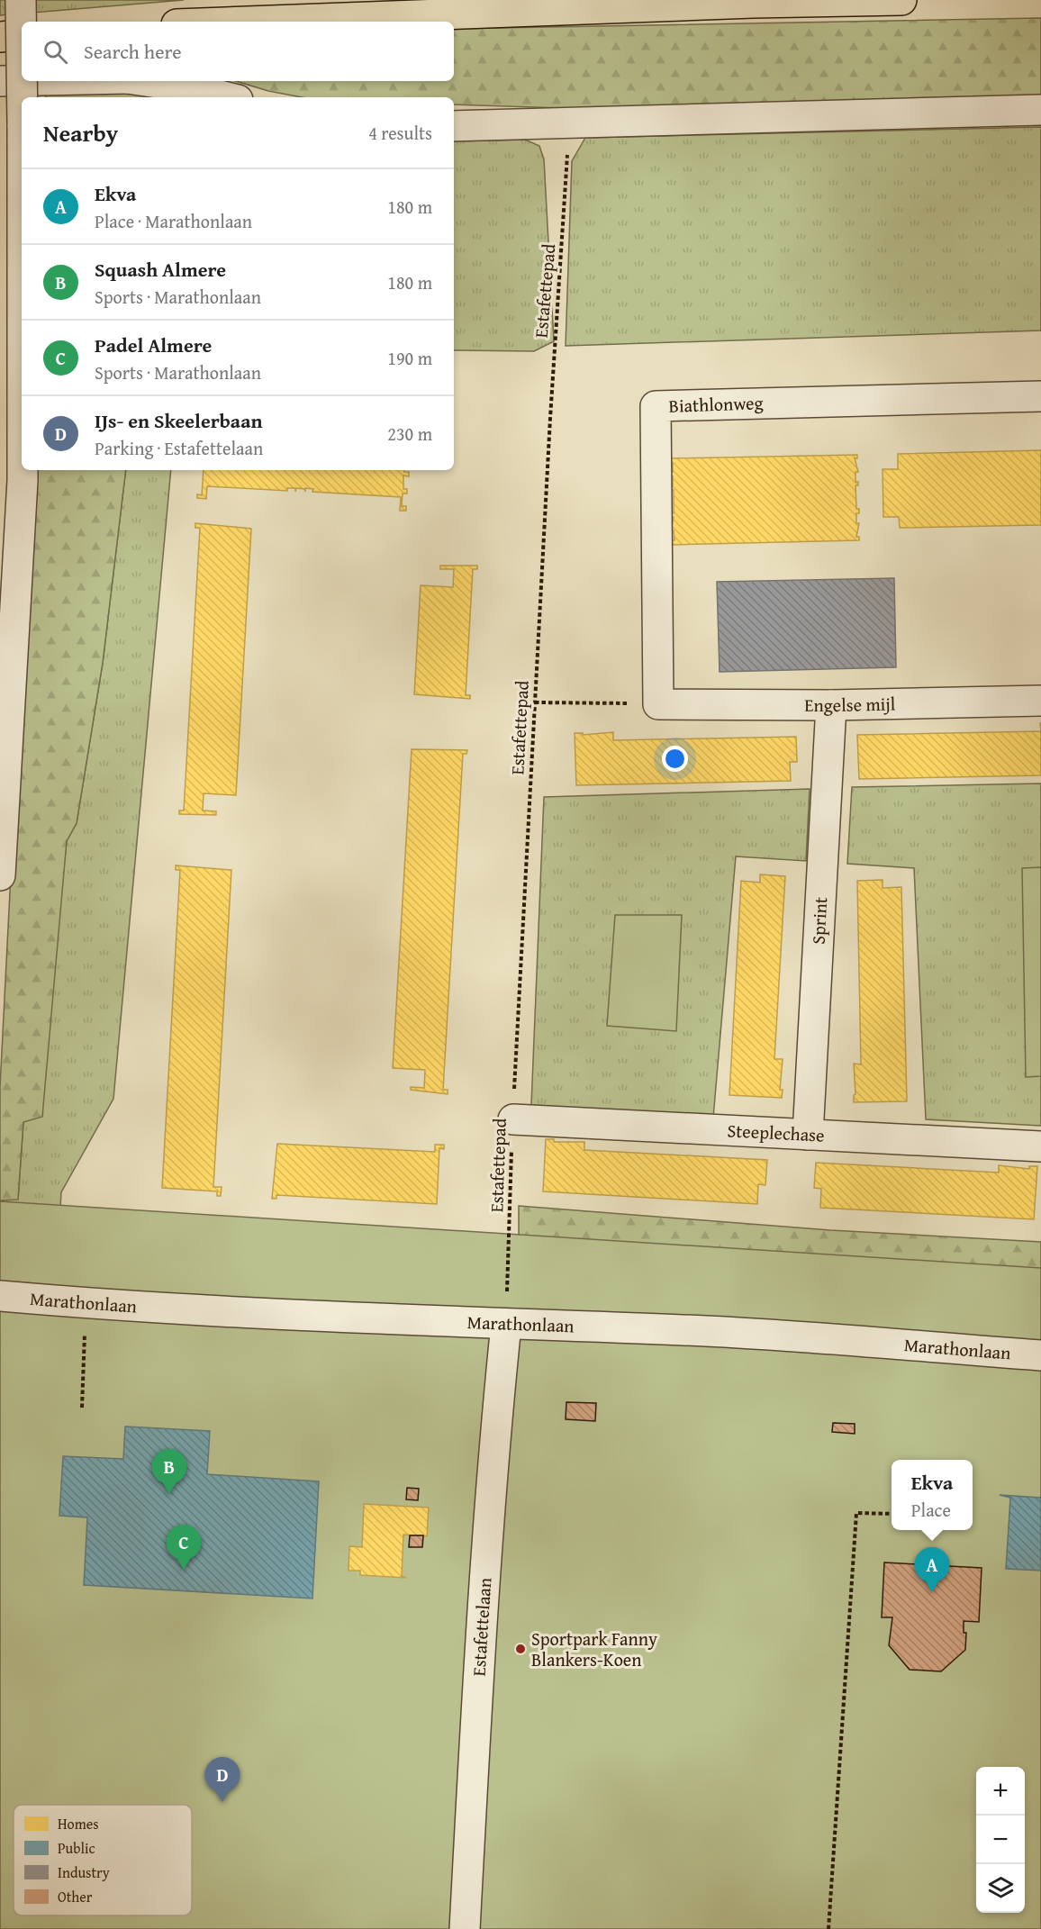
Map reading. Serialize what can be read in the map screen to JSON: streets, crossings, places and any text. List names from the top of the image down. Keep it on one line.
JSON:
{"streets":{"street":["Biathlonweg","Engelse mijl","Sprint","Steeplechase","Marathonlaan","Estafettelaan"],"path":["Estafettepad"]},"crossings":[["Estafettepad","Steeplechase"],["Estafettepad","Marathonlaan"],["Estafettepad","Estafettelaan"],["Biathlonweg","Engelse mijl"],["Engelse mijl","Sprint"],["Sprint","Steeplechase"],["Marathonlaan","Estafettelaan"]],"places":["Sportpark Fanny Blankers-Koen"],"legend":["Homes","Public","Industry","Other"],"page":{"search":"Search here","heading":["Nearby","4 results"],"list":[{"mark":"A","name":"Ekva","note":"Place · Marathonlaan","value":"180 m"},{"mark":"B","name":"Squash Almere","note":"Sports · Marathonlaan","value":"180 m"},{"mark":"C","name":"Padel Almere","note":"Sports · Marathonlaan","value":"190 m"},{"mark":"D","name":"IJs- en Skeelerbaan","note":"Parking · Estafettelaan","value":"230 m"}],"pins":["B","C","A","D"],"popup":["Ekva","Place"],"map_buttons":["+","−"]}}
